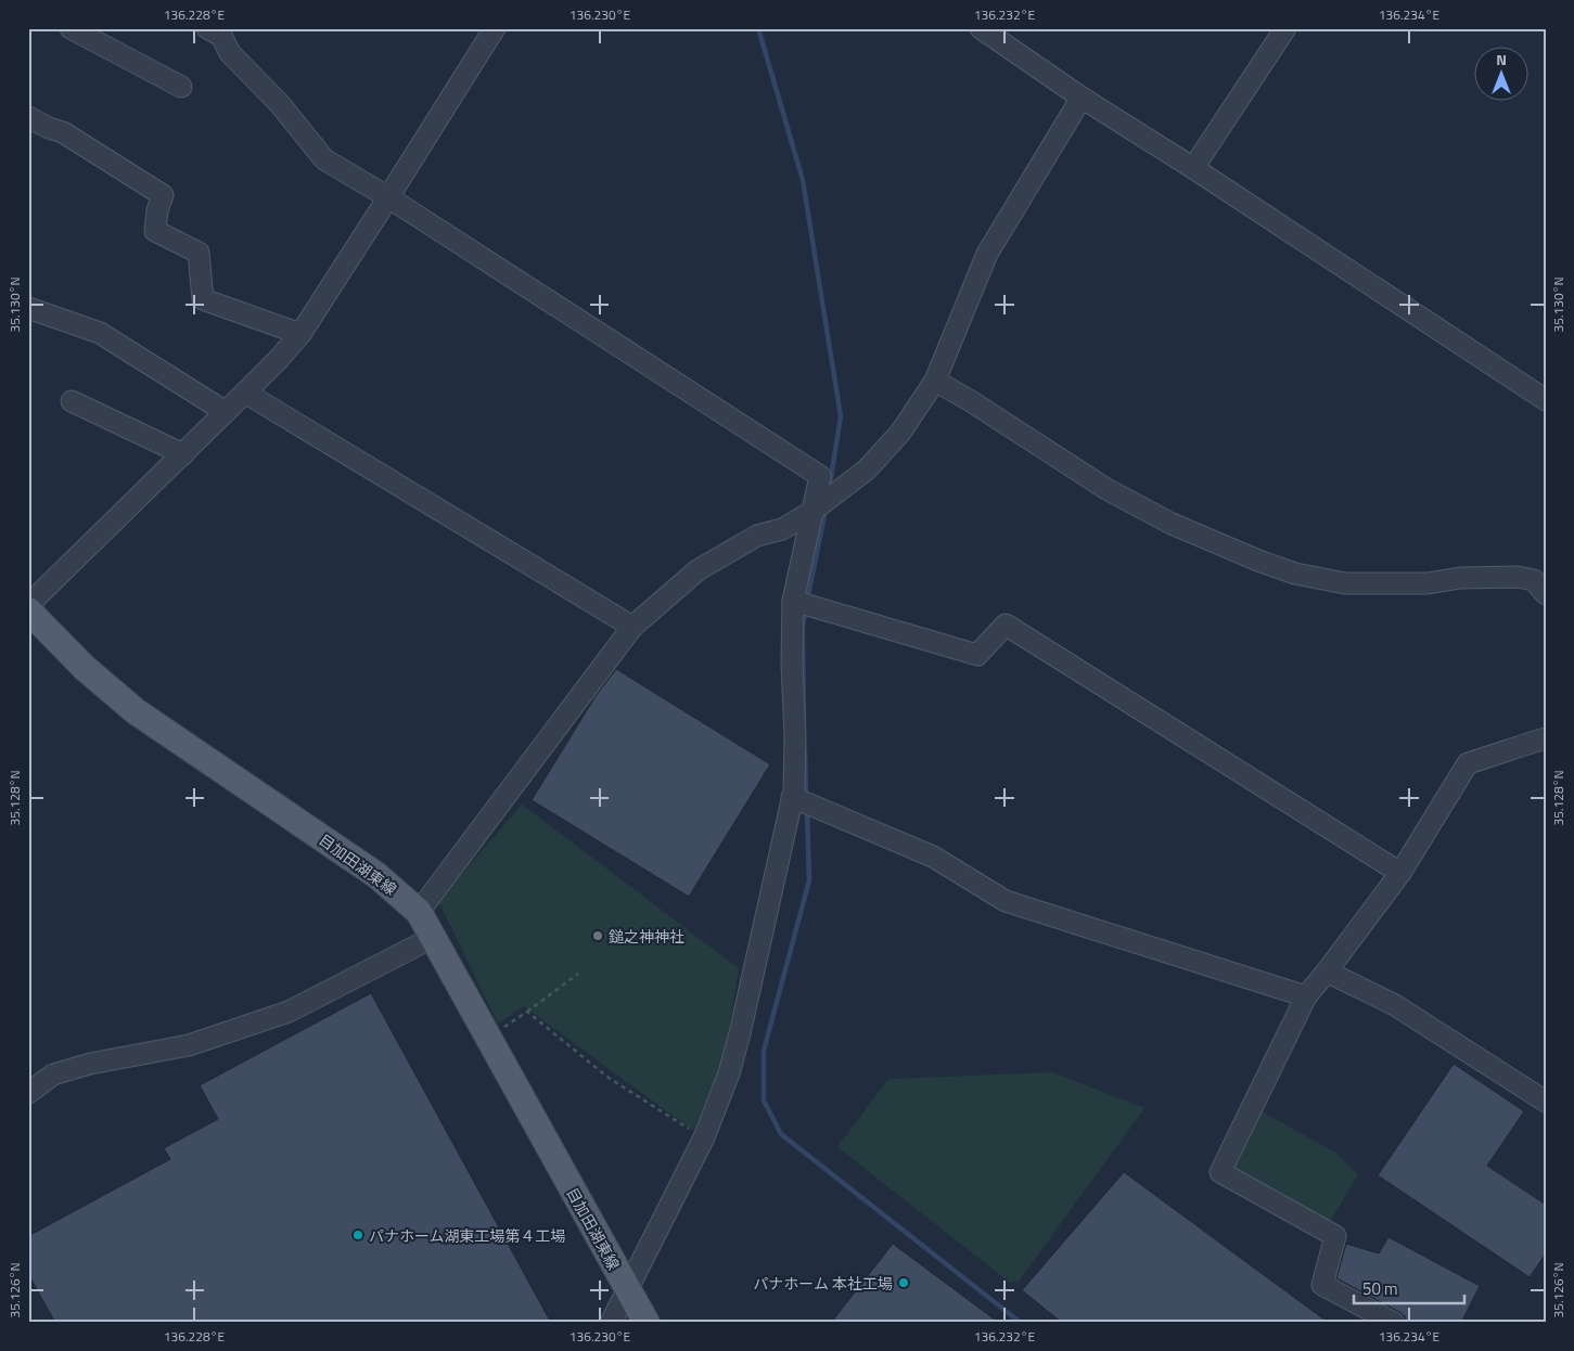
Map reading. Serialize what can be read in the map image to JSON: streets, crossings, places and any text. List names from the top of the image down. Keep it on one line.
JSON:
{"streets":{"main road":["目加田湖東線"]},"places":["鎚之神神社","パナホーム湖東工場第４工場","パナホーム 本社工場"],"scale_bar":"50 m","north":"top","coordinates":["136.228°E","136.230°E","136.232°E","136.234°E","35.130°N","35.128°N","35.126°N"]}
